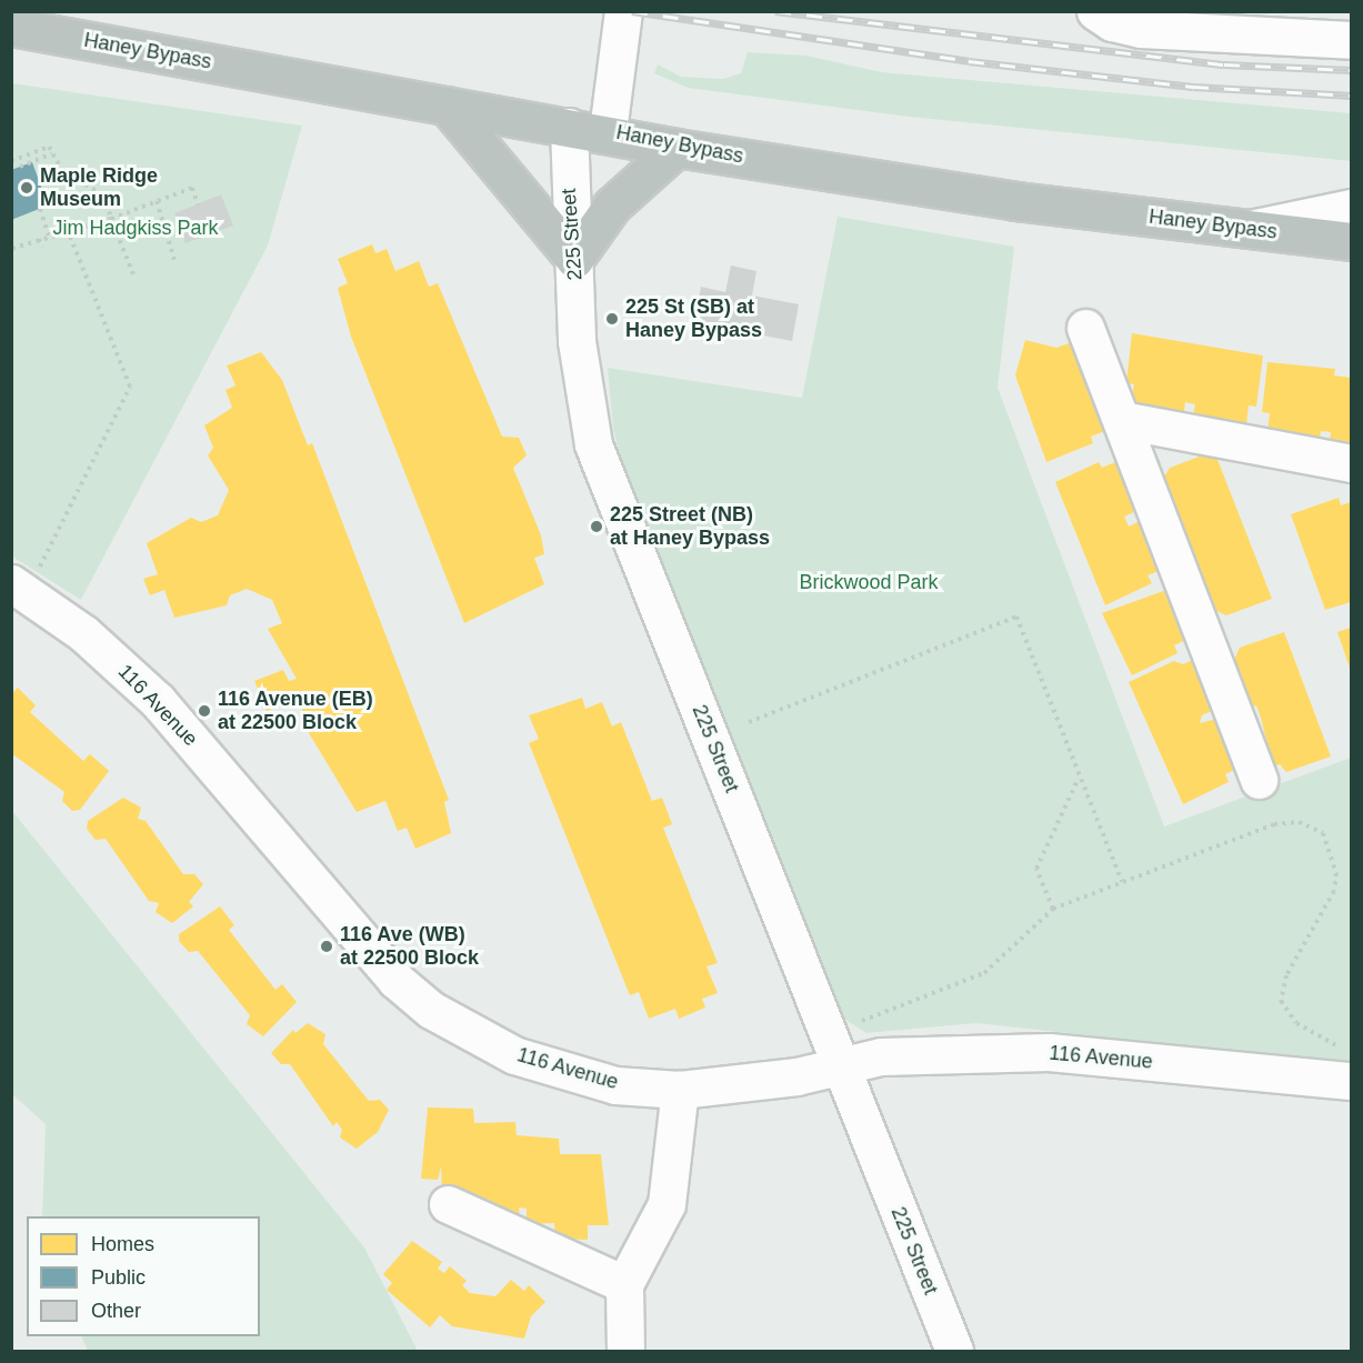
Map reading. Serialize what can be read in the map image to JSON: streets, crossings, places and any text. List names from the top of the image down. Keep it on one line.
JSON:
{"streets":{"highway":["Haney Bypass"],"street":["225 Street","116 Avenue"]},"crossings":[["Haney Bypass","225 Street"],["225 Street","116 Avenue"]],"parks":["Jim Hadgkiss Park","Brickwood Park"],"places":["Maple Ridge Museum","225 St (SB) at Haney Bypass","225 Street (NB) at Haney Bypass","116 Avenue (EB) at 22500 Block","116 Ave (WB) at 22500 Block"],"legend":["Homes","Public","Other"]}
